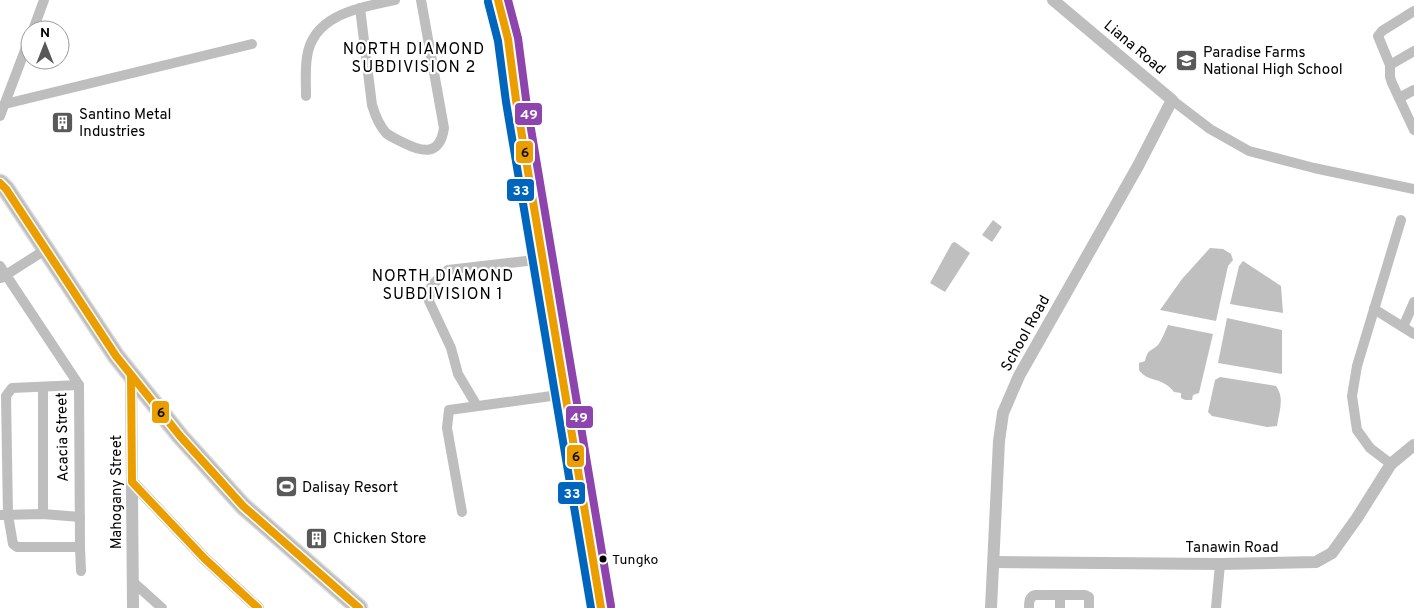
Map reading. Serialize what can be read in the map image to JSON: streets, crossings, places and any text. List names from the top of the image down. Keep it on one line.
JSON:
{"streets":{"street":["Liana Road","School Road","Acacia Street","Mahogany Street","Tanawin Road"]},"crossings":[["Liana Road","School Road"],["School Road","Tanawin Road"]],"districts":["NORTH DIAMOND SUBDIVISION 2","NORTH DIAMOND SUBDIVISION 1"],"places":{"school or university":["Paradise Farms National High School"],"building":["Santino Metal Industries","Chicken Store"],"sports":["Dalisay Resort"],"other":["Tungko"]},"lines":["transit line 6","transit line 49","transit line 33"],"north":"top"}
